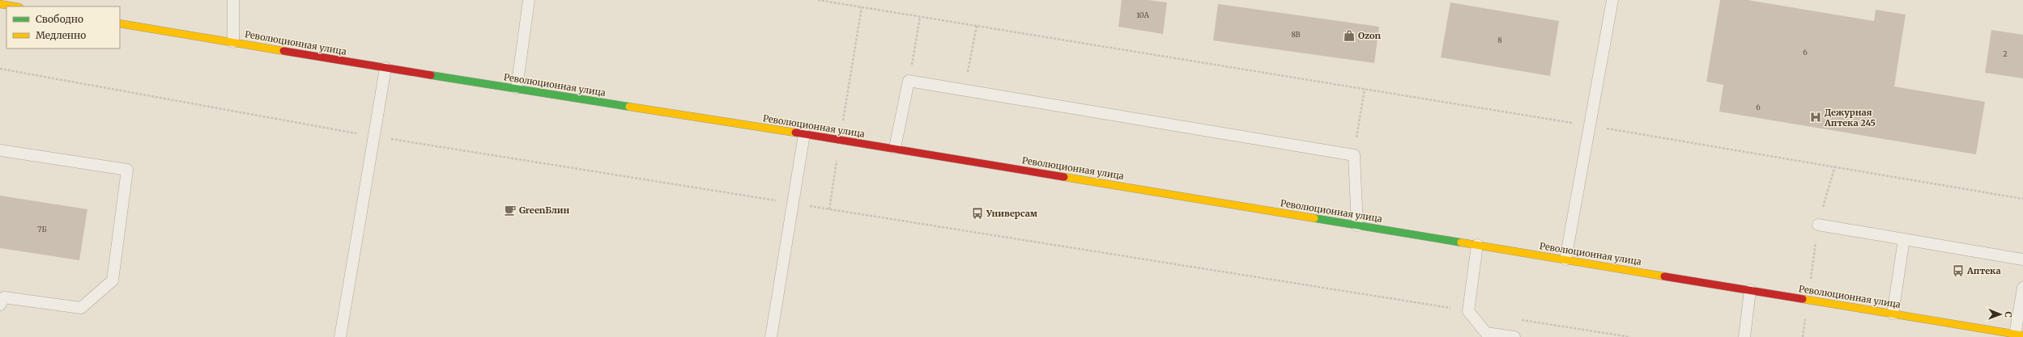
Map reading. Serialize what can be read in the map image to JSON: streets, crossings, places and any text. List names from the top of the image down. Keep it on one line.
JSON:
{"streets":{"main road":["Революционная улица"]},"places":{"shop":["Ozon"],"hospital":["Дежурная Аптека 245"],"cafe":["GreenБлин"],"bus stop":["Универсам","Аптека"]},"house_numbers":["10А","8В","8","6","2","6","7Б"],"legend":["Свободно","Медленно"],"north":"right"}
